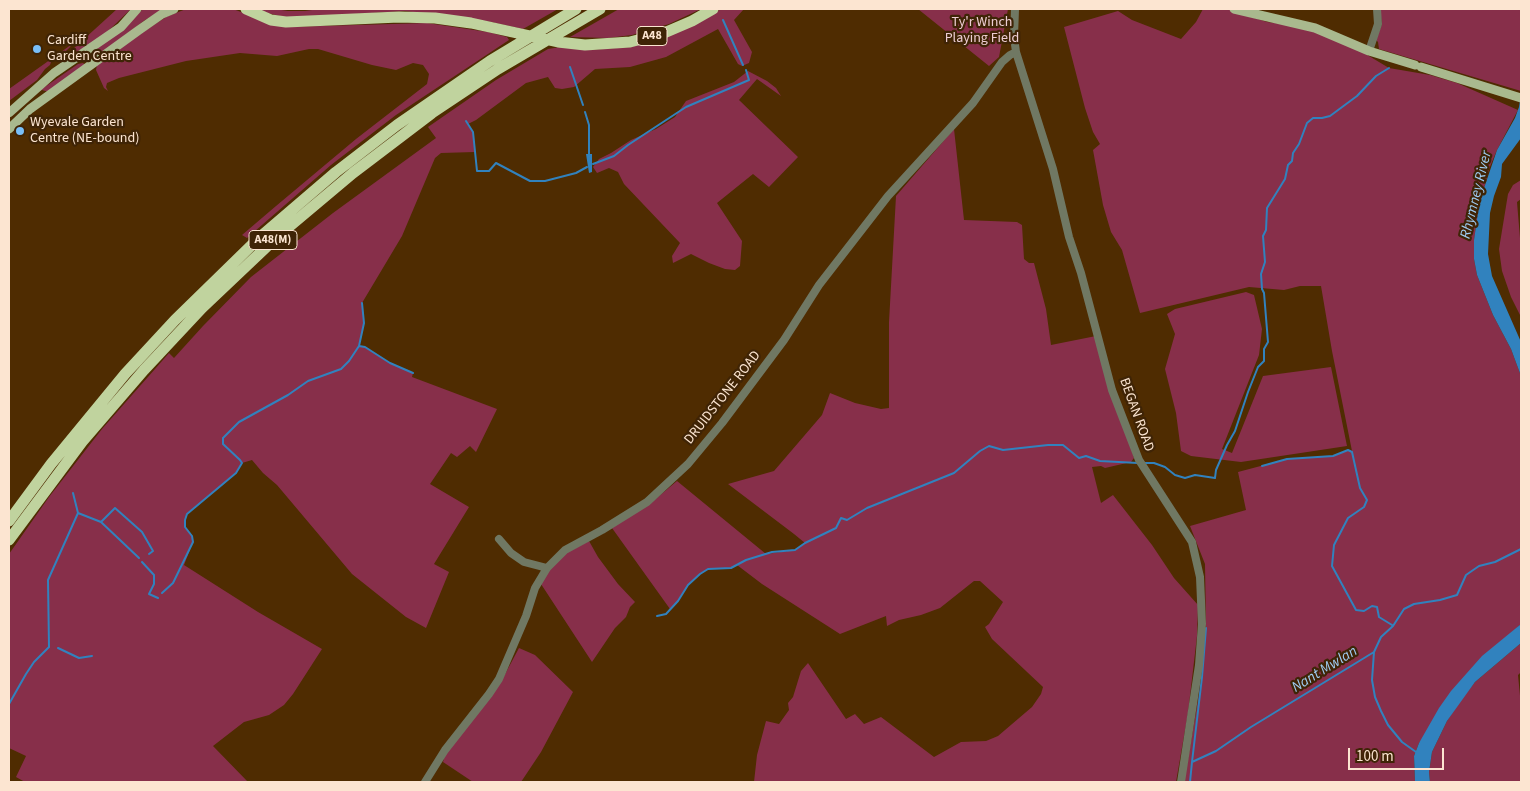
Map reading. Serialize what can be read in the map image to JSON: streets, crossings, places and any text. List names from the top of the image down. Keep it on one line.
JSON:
{"streets":{"highway":["A48","A48(M)"],"street":["DRUIDSTONE ROAD","BEGAN ROAD"]},"crossings":[["DRUIDSTONE ROAD","BEGAN ROAD"]],"water":["Rhymney River","Nant Mwlan"],"parks":["Ty'r Winch Playing Field"],"places":["Cardiff Garden Centre","Wyevale Garden Centre (NE-bound)"],"scale_bar":"100 m"}
